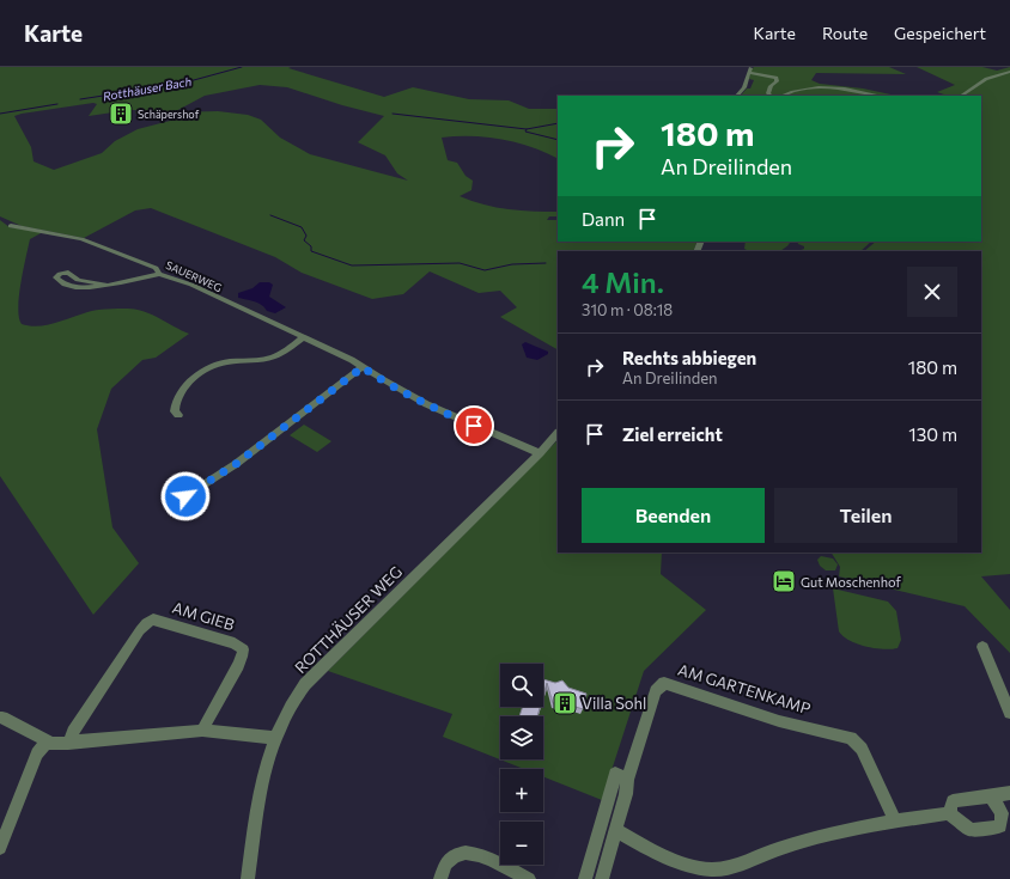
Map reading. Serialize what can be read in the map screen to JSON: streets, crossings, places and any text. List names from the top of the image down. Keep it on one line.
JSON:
{"streets":{"street":["SAUERWEG","AM GIEB","ROTTHÄUSER WEG","AM GARTENKAMP"]},"crossings":[["SAUERWEG","ROTTHÄUSER WEG"]],"water":["Rotthäuser Bach"],"places":{"building":["Schäpershof","Villa Sohl"],"hotel":["Gut Moschenhof"]},"page":{"header":"Karte","nav":["Karte","Route","Gespeichert"],"turn":["180 m","An Dreilinden"],"then":"Dann","heading":["4 Min.","310 m · 08:18"],"list":[{"name":"Rechts abbiegen","note":"An Dreilinden","value":"180 m"},{"name":"Ziel erreicht","value":"130 m"}],"buttons":["Beenden","Teilen"],"map_buttons":["+","−"]}}
